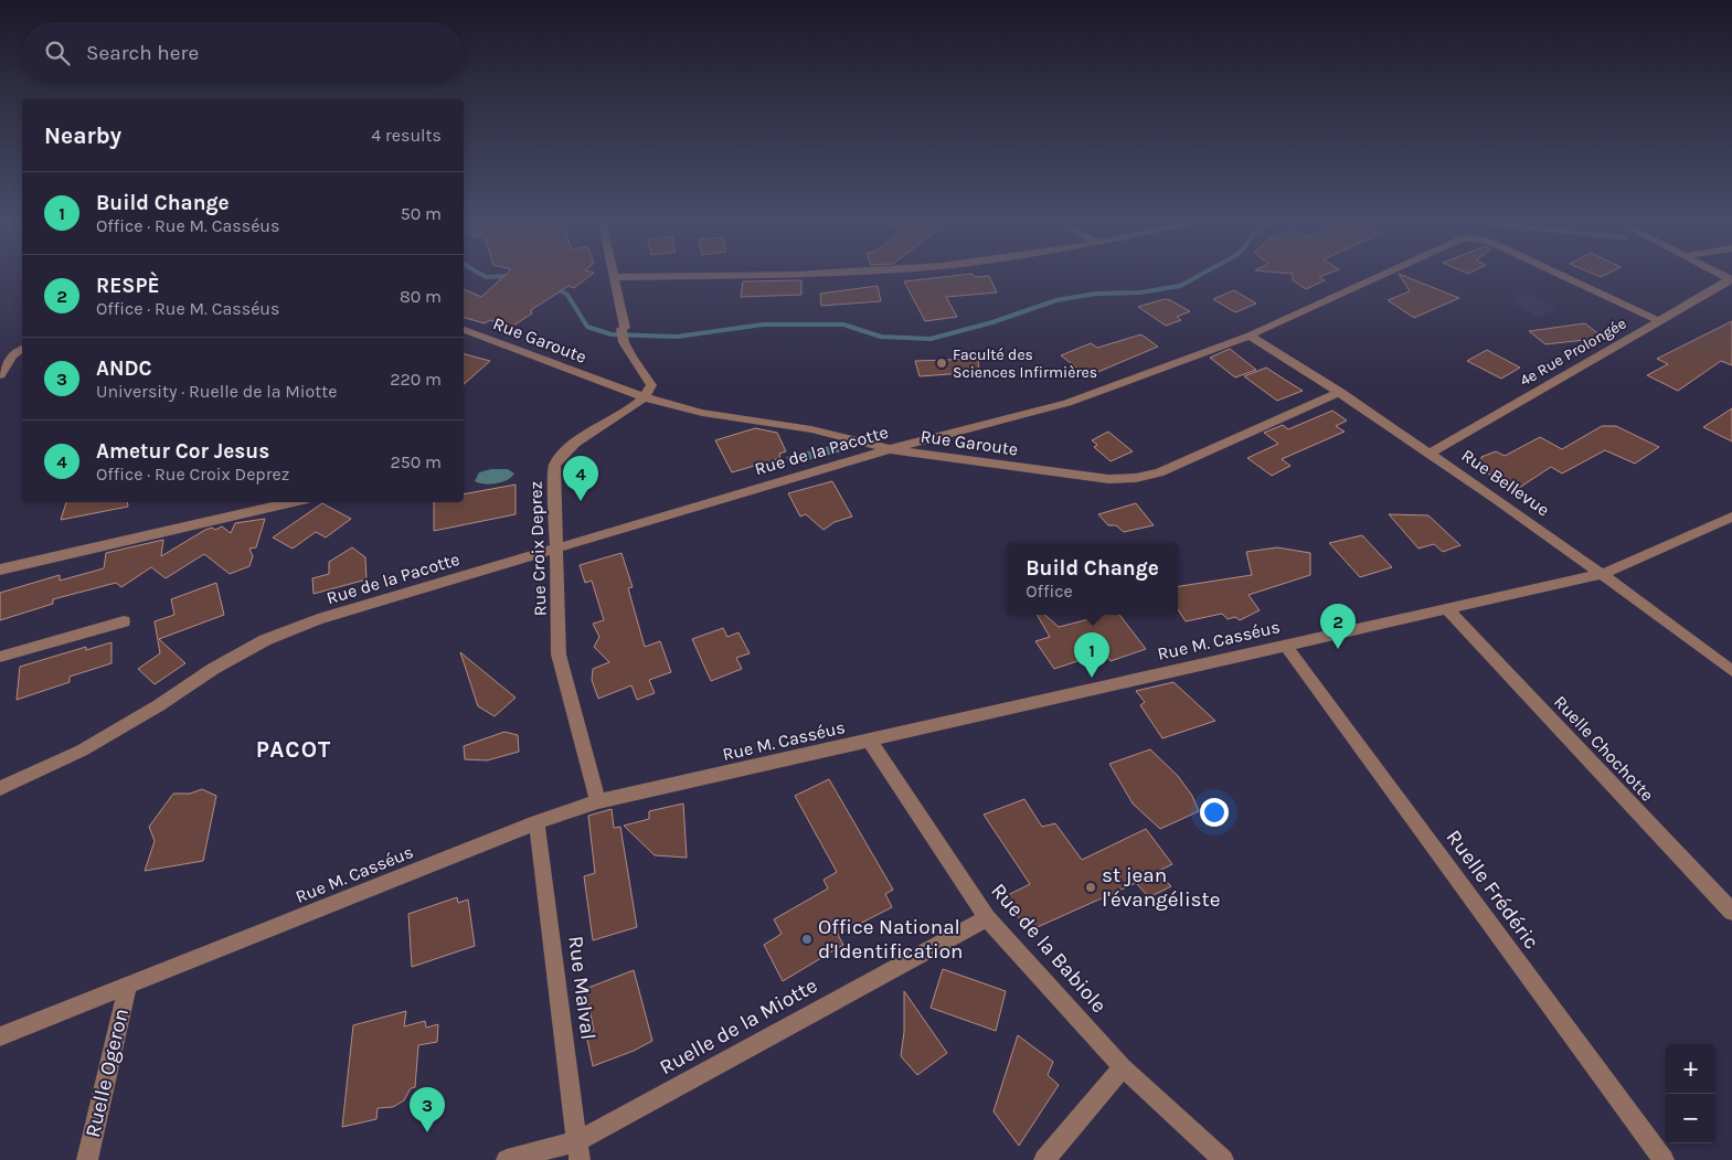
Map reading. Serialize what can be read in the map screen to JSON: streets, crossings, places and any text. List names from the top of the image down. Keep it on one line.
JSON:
{"streets":{"street":["Rue Garoute","4e Rue Prolongée","Rue de la Pacotte","Rue Bellevue","Rue Croix Deprez","Rue M. Casséus","Ruelle Chochotte","Ruelle Frédéric","Rue de la Babiole","Rue Malval","Ruelle de la Miotte","Ruelle Ogeron"]},"crossings":[["Rue Garoute","Rue de la Pacotte"],["Rue Garoute","Rue Bellevue"],["Rue Garoute","Rue Croix Deprez"],["4e Rue Prolongée","Rue de la Pacotte"],["4e Rue Prolongée","Rue Bellevue"],["Rue de la Pacotte","Rue Bellevue"],["Rue de la Pacotte","Rue Croix Deprez"],["Rue Bellevue","Rue M. Casséus"],["Rue Croix Deprez","Rue M. Casséus"],["Rue M. Casséus","Ruelle Chochotte"],["Rue M. Casséus","Ruelle Frédéric"],["Rue M. Casséus","Rue de la Babiole"],["Rue M. Casséus","Rue Malval"],["Rue M. Casséus","Ruelle Ogeron"],["Rue de la Babiole","Ruelle de la Miotte"],["Rue Malval","Ruelle de la Miotte"]],"districts":["PACOT"],"places":["Faculté des Sciences Infirmières","st jean l'évangéliste","Office National d'Identification"],"page":{"search":"Search here","heading":["Nearby","4 results"],"list":[{"mark":"1","name":"Build Change","note":"Office · Rue M. Casséus","value":"50 m"},{"mark":"2","name":"RESPÈ","note":"Office · Rue M. Casséus","value":"80 m"},{"mark":"3","name":"ANDC","note":"University · Ruelle de la Miotte","value":"220 m"},{"mark":"4","name":"Ametur Cor Jesus","note":"Office · Rue Croix Deprez","value":"250 m"}],"pins":["4","2","1","3"],"popup":["Build Change","Office"],"map_buttons":["+","−"]}}
